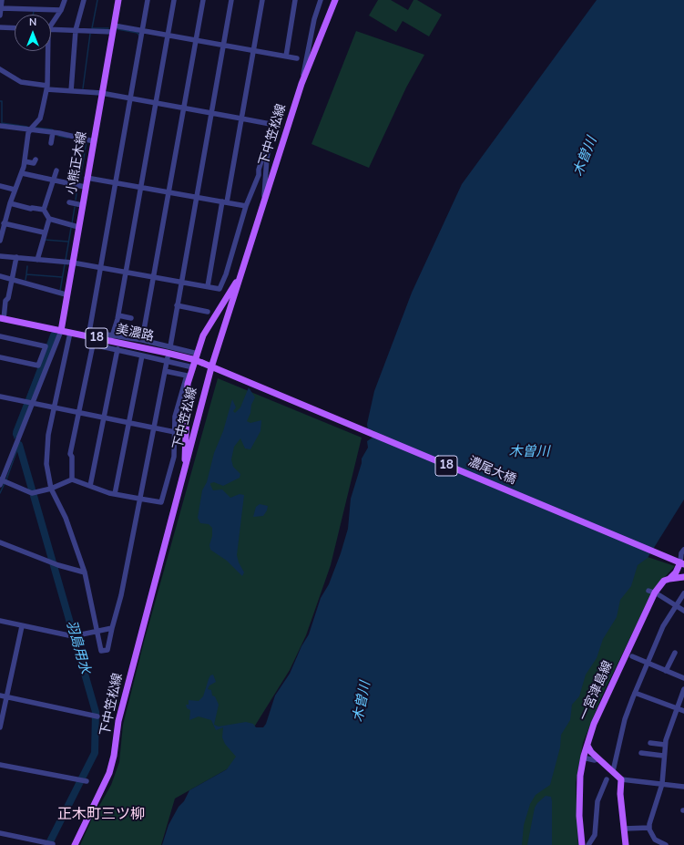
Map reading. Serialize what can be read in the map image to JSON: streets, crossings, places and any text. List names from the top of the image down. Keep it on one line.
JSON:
{"streets":{"main road":["下中笠松線","小熊正木線","美濃路","18","濃尾大橋","一宮津島線"]},"crossings":[["下中笠松線","美濃路"],["小熊正木線","美濃路"],["美濃路","濃尾大橋"],["濃尾大橋","一宮津島線"]],"districts":["正木町三ツ柳"],"water":["木曽川","羽島用水"],"north":"top"}
